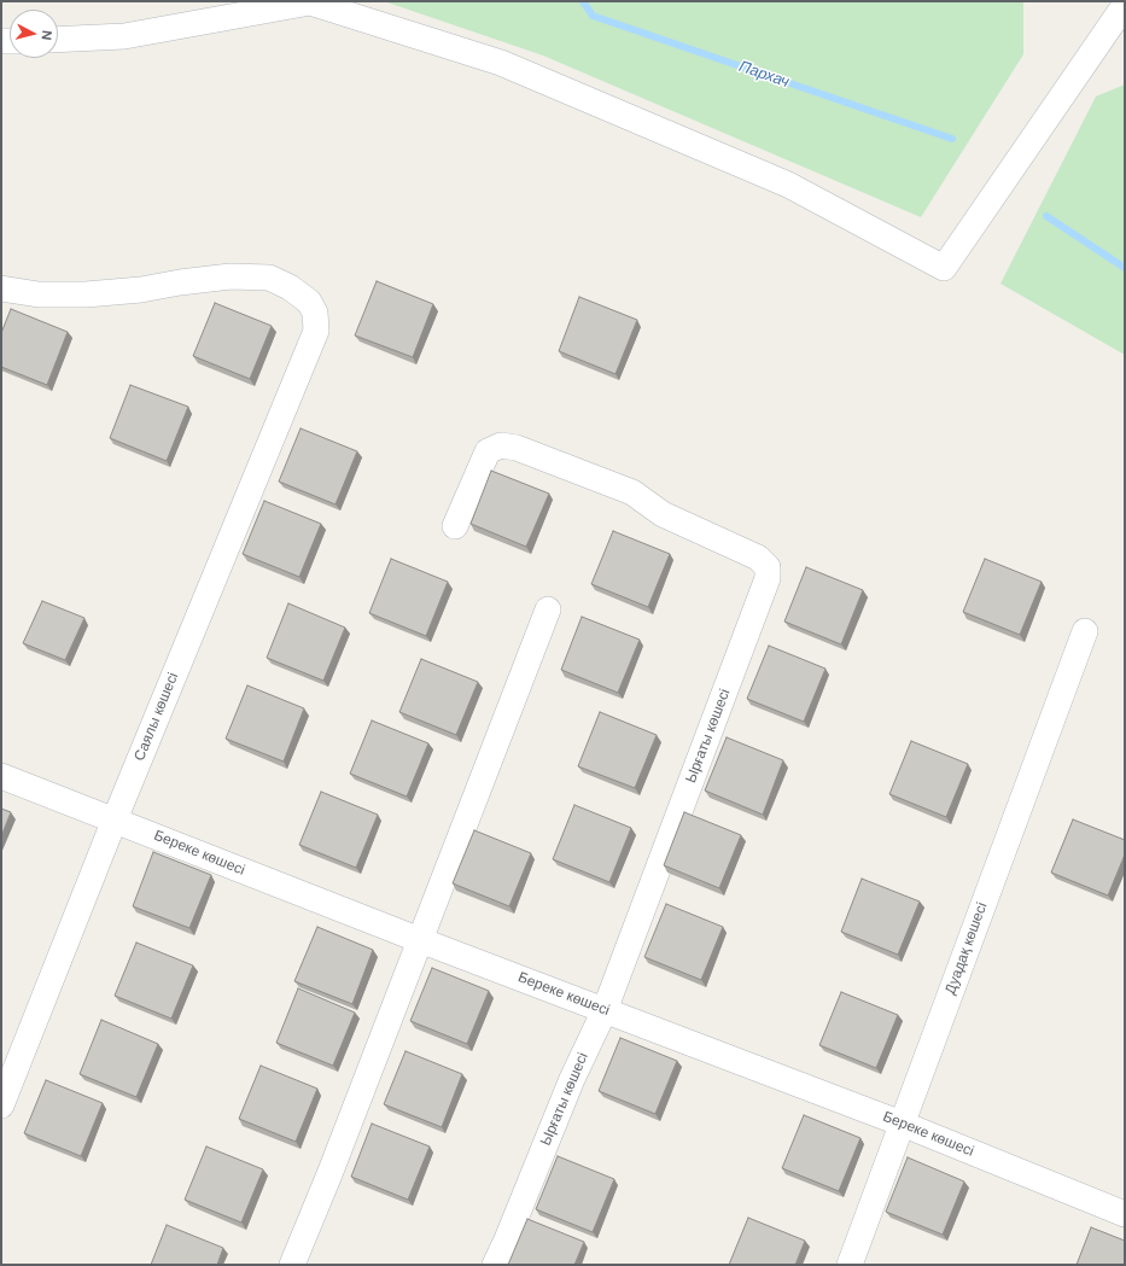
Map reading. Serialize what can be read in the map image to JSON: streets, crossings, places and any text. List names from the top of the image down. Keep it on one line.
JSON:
{"streets":{"street":["Саялы көшесі","Ырғаты көшесі","Береке көшесі","Дуадақ көшесі"]},"crossings":[["Саялы көшесі","Береке көшесі"],["Ырғаты көшесі","Береке көшесі"],["Береке көшесі","Дуадақ көшесі"]],"water":["Пархач"],"north":"right"}
